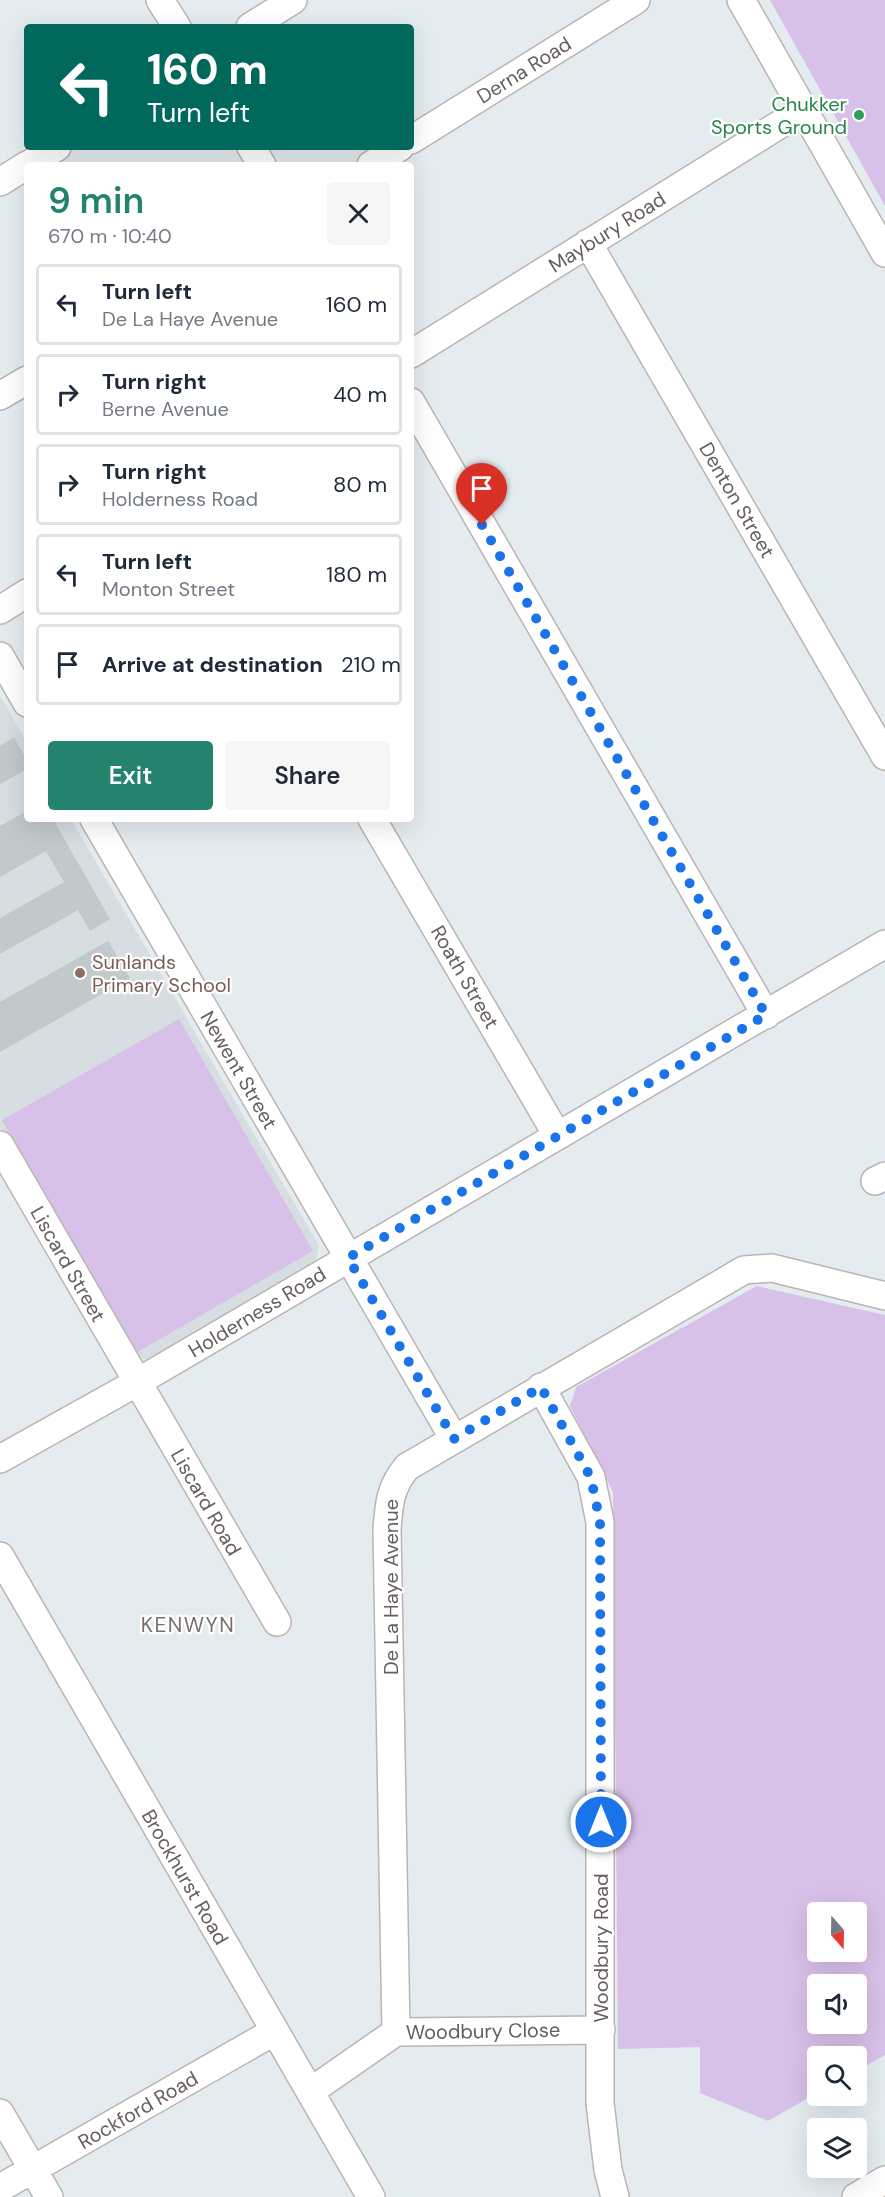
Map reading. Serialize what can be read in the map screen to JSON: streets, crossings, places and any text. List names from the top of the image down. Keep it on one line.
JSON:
{"streets":{"street":["Derna Road","Maybury Road","Denton Street","Roath Street","Newent Street","Liscard Street","Holderness Road","Liscard Road","De La Haye Avenue","Brockhurst Road","Woodbury Road","Woodbury Close","Rockford Road"]},"crossings":[["Maybury Road","Denton Street"],["Roath Street","Holderness Road"],["Newent Street","Holderness Road"],["Newent Street","De La Haye Avenue"],["Liscard Street","Holderness Road"],["Liscard Street","Liscard Road"],["Holderness Road","Liscard Road"],["De La Haye Avenue","Woodbury Road"],["De La Haye Avenue","Woodbury Close"],["Brockhurst Road","Woodbury Close"],["Brockhurst Road","Rockford Road"],["Woodbury Road","Woodbury Close"]],"districts":["KENWYN"],"places":["Chukker Sports Ground","Sunlands Primary School"],"north":"bottom","page":{"turn":["160 m","Turn left"],"heading":["9 min","670 m · 10:40"],"list":[{"name":"Turn left","note":"De La Haye Avenue","value":"160 m"},{"name":"Turn right","note":"Berne Avenue","value":"40 m"},{"name":"Turn right","note":"Holderness Road","value":"80 m"},{"name":"Turn left","note":"Monton Street","value":"180 m"},{"name":"Arrive at destination","value":"210 m"}],"buttons":["Exit","Share"]}}
